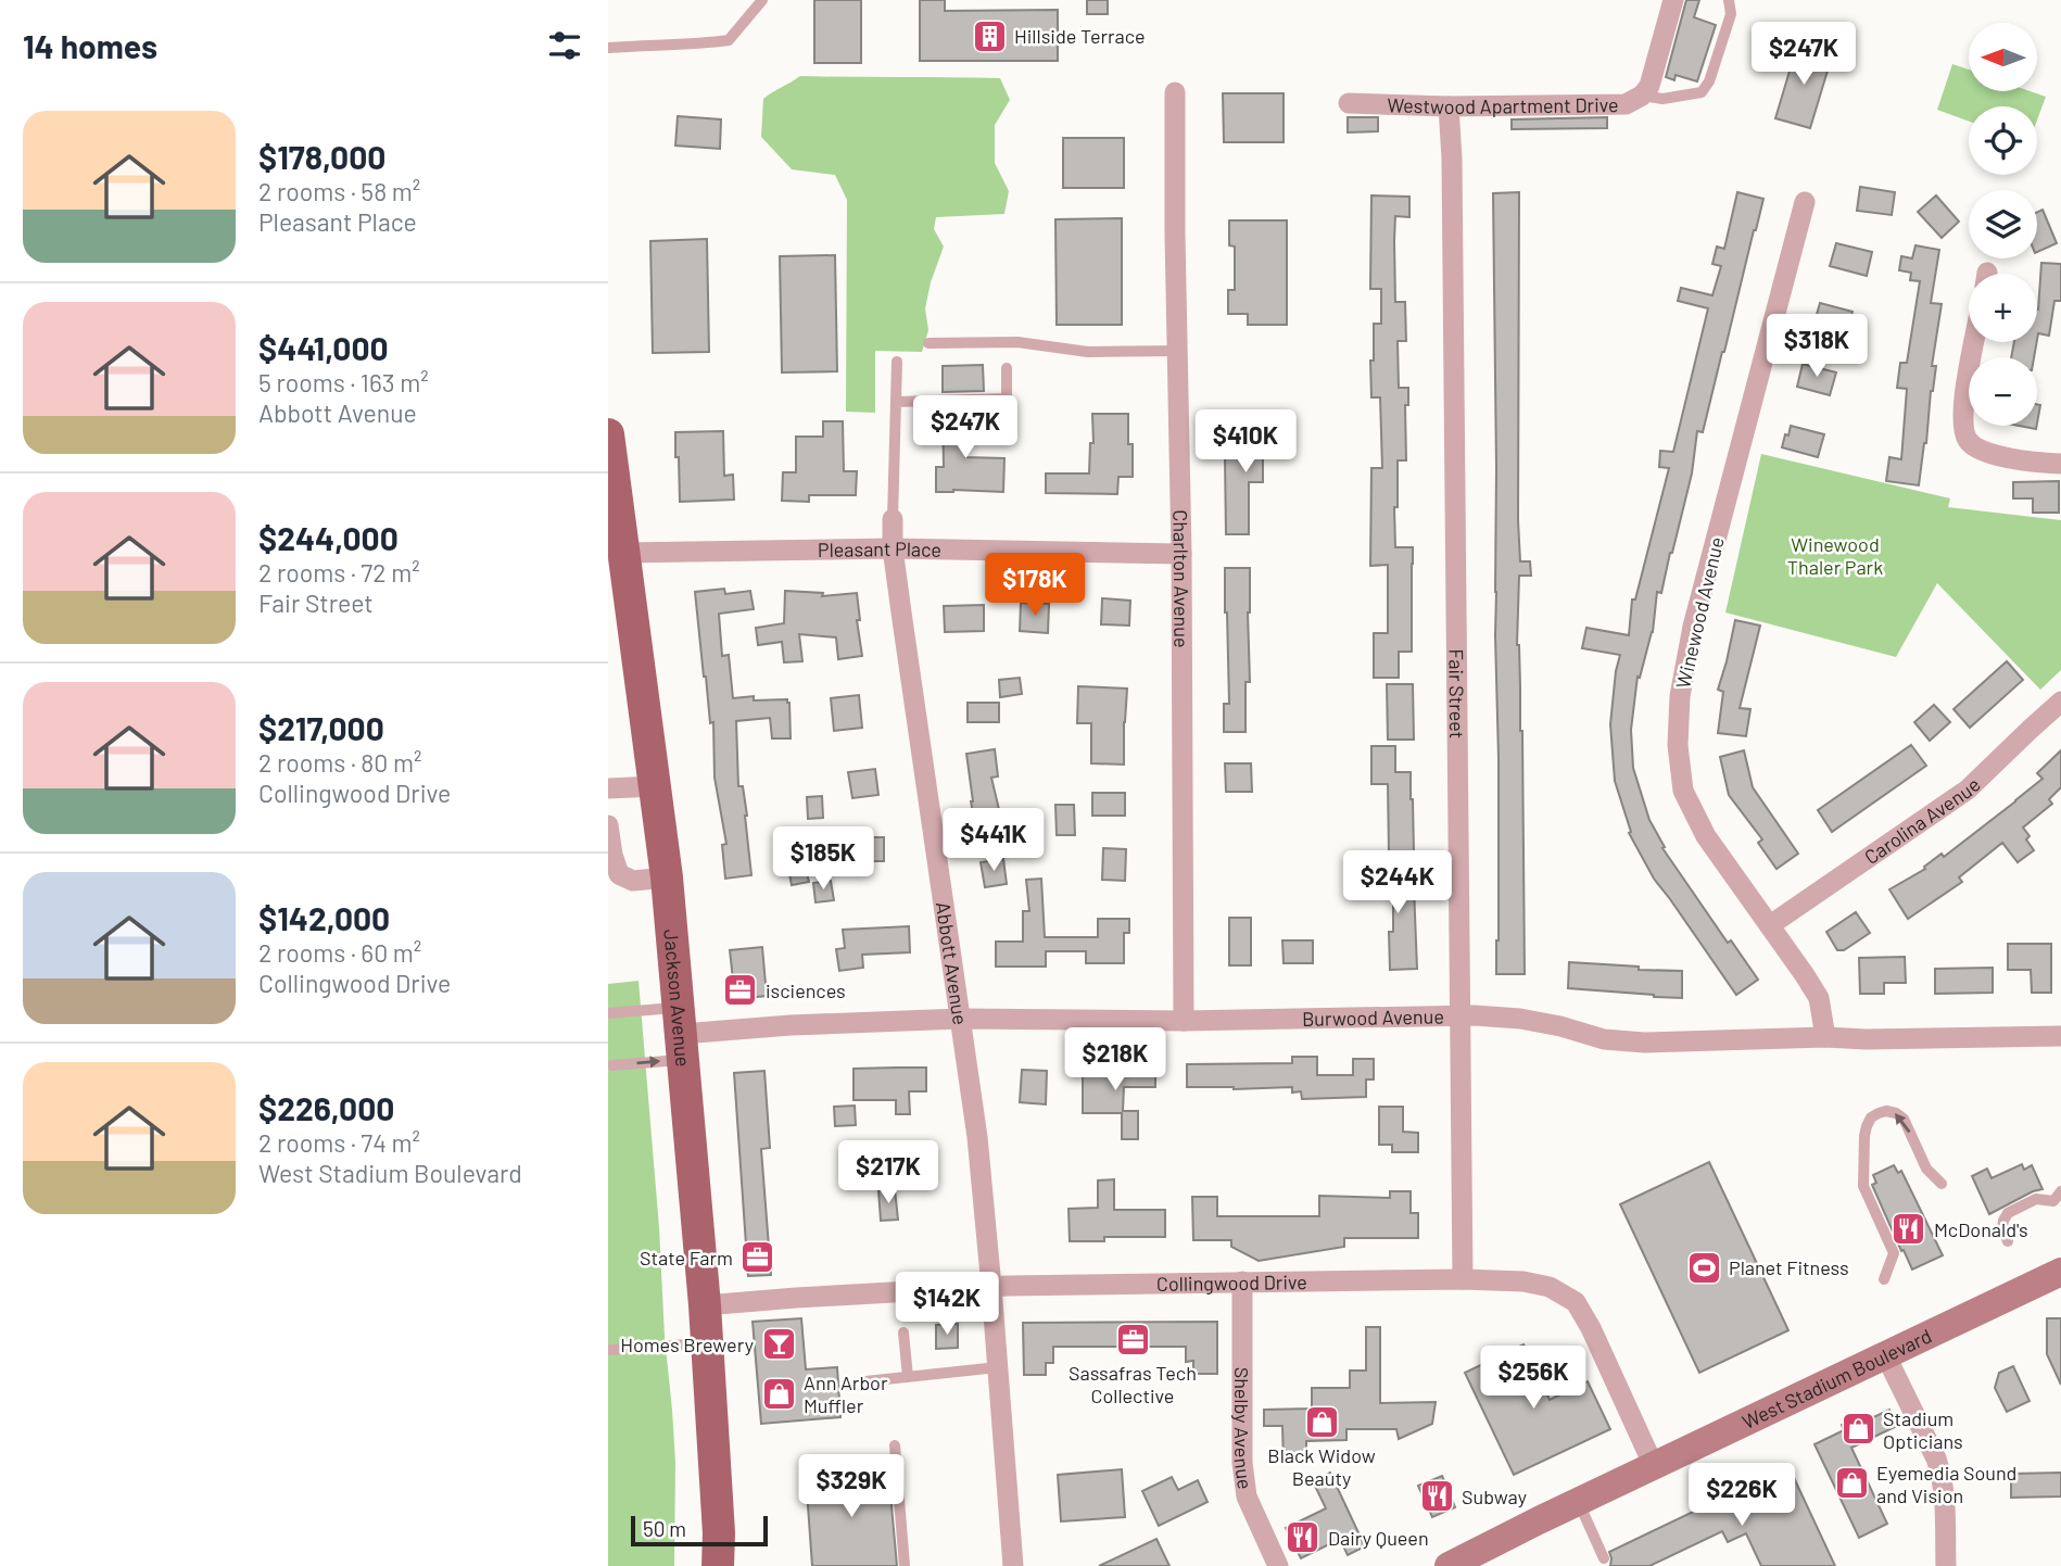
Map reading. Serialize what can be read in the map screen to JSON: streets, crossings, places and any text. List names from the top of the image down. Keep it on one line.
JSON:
{"streets":{"main road":["Jackson Avenue","West Stadium Boulevard"],"street":["Westwood Apartment Drive","Pleasant Place","Charlton Avenue","Winewood Avenue","Fair Street","Carolina Avenue","Abbott Avenue","Burwood Avenue","Collingwood Drive","Shelby Avenue"]},"crossings":[["Westwood Apartment Drive","Fair Street"],["Pleasant Place","Charlton Avenue"],["Pleasant Place","Abbott Avenue"],["Pleasant Place","Jackson Avenue"],["Charlton Avenue","Burwood Avenue"],["Winewood Avenue","Carolina Avenue"],["Winewood Avenue","Burwood Avenue"],["Fair Street","Burwood Avenue"],["Fair Street","Collingwood Drive"],["Abbott Avenue","Burwood Avenue"],["Abbott Avenue","Collingwood Drive"],["Jackson Avenue","Burwood Avenue"],["Jackson Avenue","Collingwood Drive"],["Collingwood Drive","West Stadium Boulevard"],["Collingwood Drive","Shelby Avenue"]],"parks":["Winewood Thaler Park"],"places":{"building":["Hillside Terrace"],"office":["isciences","State Farm","Sassafras Tech Collective"],"restaurant":["McDonald's","Subway","Dairy Queen"],"sports":["Planet Fitness"],"bar":["Homes Brewery"],"shop":["Ann Arbor Muffler","Black Widow Beauty","Stadium Opticians","Eyemedia Sound and Vision"]},"scale_bar":"50 m","north":"left","page":{"heading":"14 homes","price":["$247K","$318K","$247K","$410K","$178K","$441K","$185K","$244K","$218K","$217K","$142K","$256K","$329K","$226K"],"map_buttons":["+","−"],"list":[{"name":"$178,000","note":"2 rooms · 58 m² · Pleasant Place"},{"name":"$441,000","note":"5 rooms · 163 m² · Abbott Avenue"},{"name":"$244,000","note":"2 rooms · 72 m² · Fair Street"},{"name":"$217,000","note":"2 rooms · 80 m² · Collingwood Drive"},{"name":"$142,000","note":"2 rooms · 60 m² · Collingwood Drive"},{"name":"$226,000","note":"2 rooms · 74 m² · West Stadium Boulevard"}],"scale":"50 m"}}
